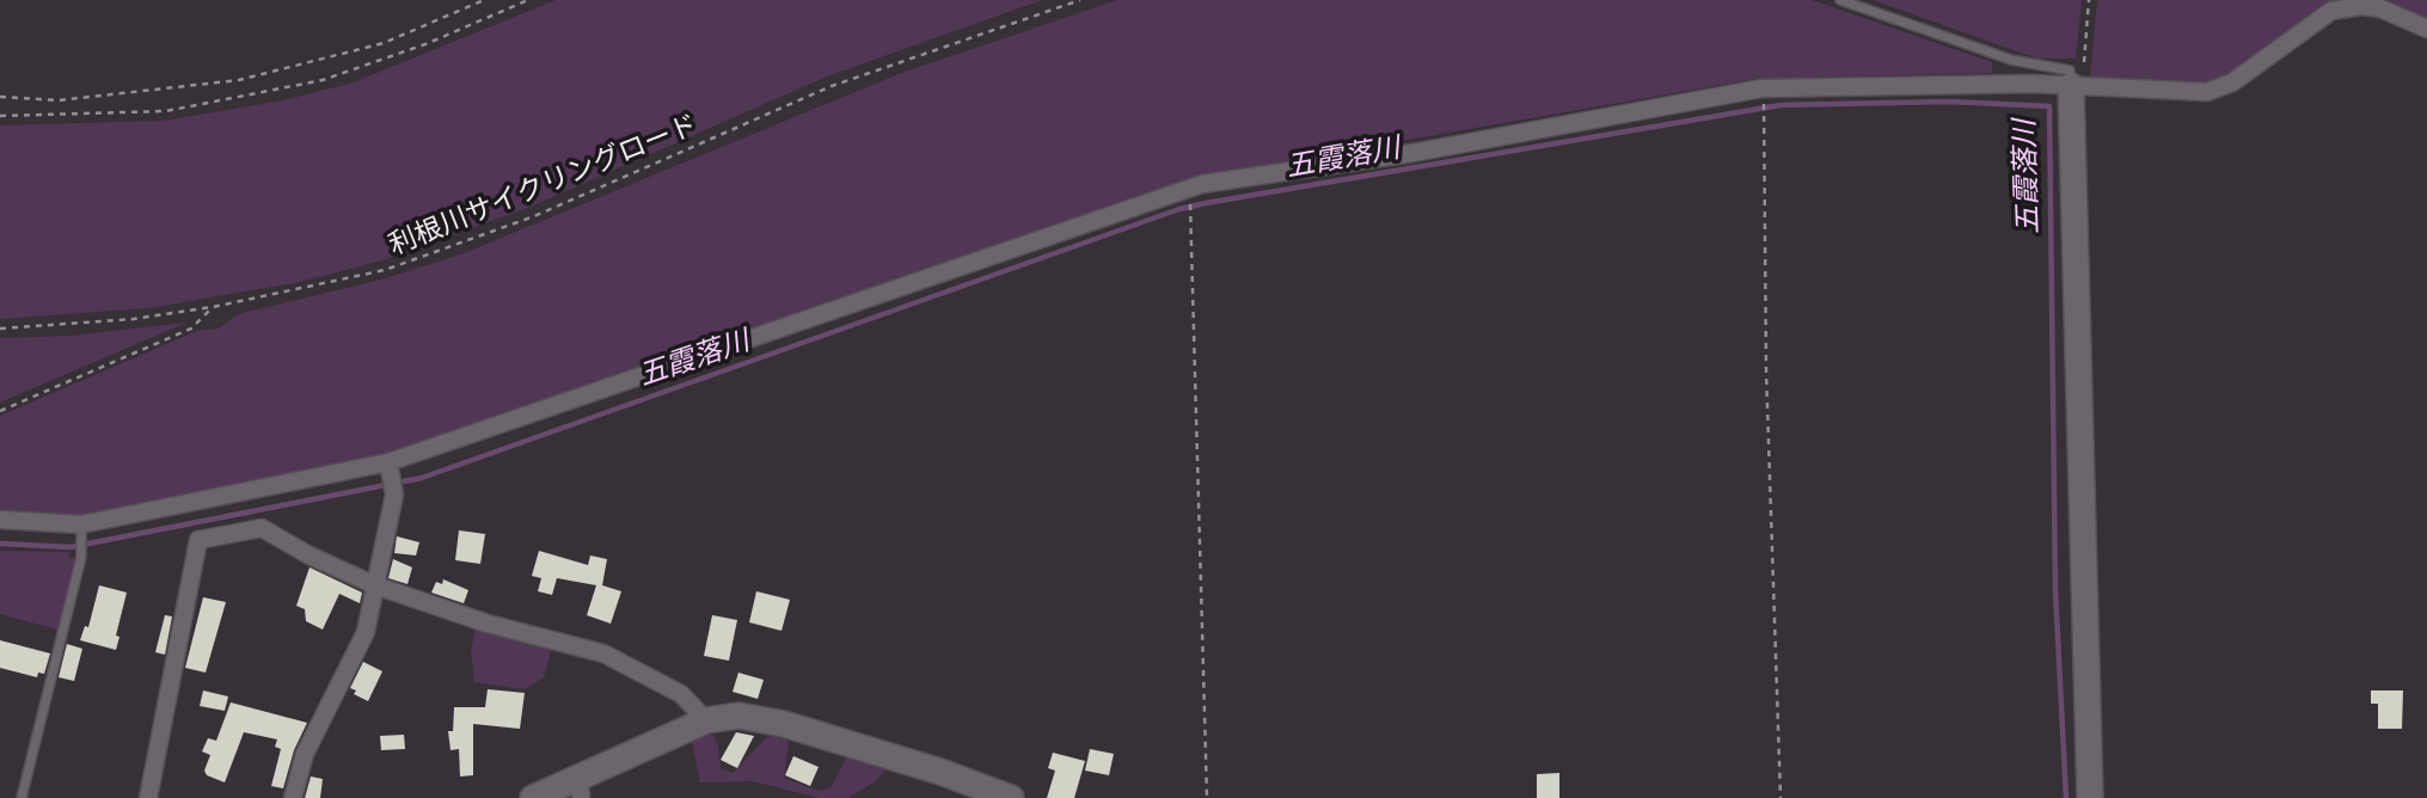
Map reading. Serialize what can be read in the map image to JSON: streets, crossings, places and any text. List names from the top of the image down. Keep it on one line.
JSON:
{"streets":{"path":["利根川サイクリングロード"]},"water":["五霞落川"]}
